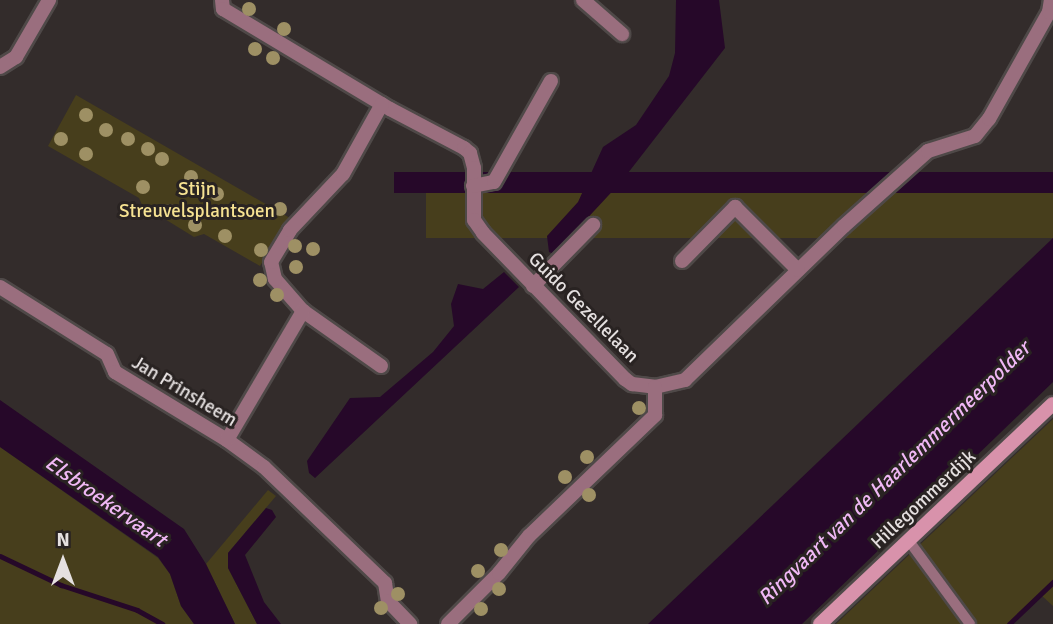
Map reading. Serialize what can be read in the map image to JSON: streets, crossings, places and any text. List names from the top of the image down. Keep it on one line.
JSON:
{"streets":{"street":["Guido Gezellelaan","Jan Prinsheem","Hillegommerdijk"]},"water":["Ringvaart van de Haarlemmermeerpolder","Elsbroekervaart"],"parks":["Stijn Streuvelsplantsoen"],"north":"top"}
